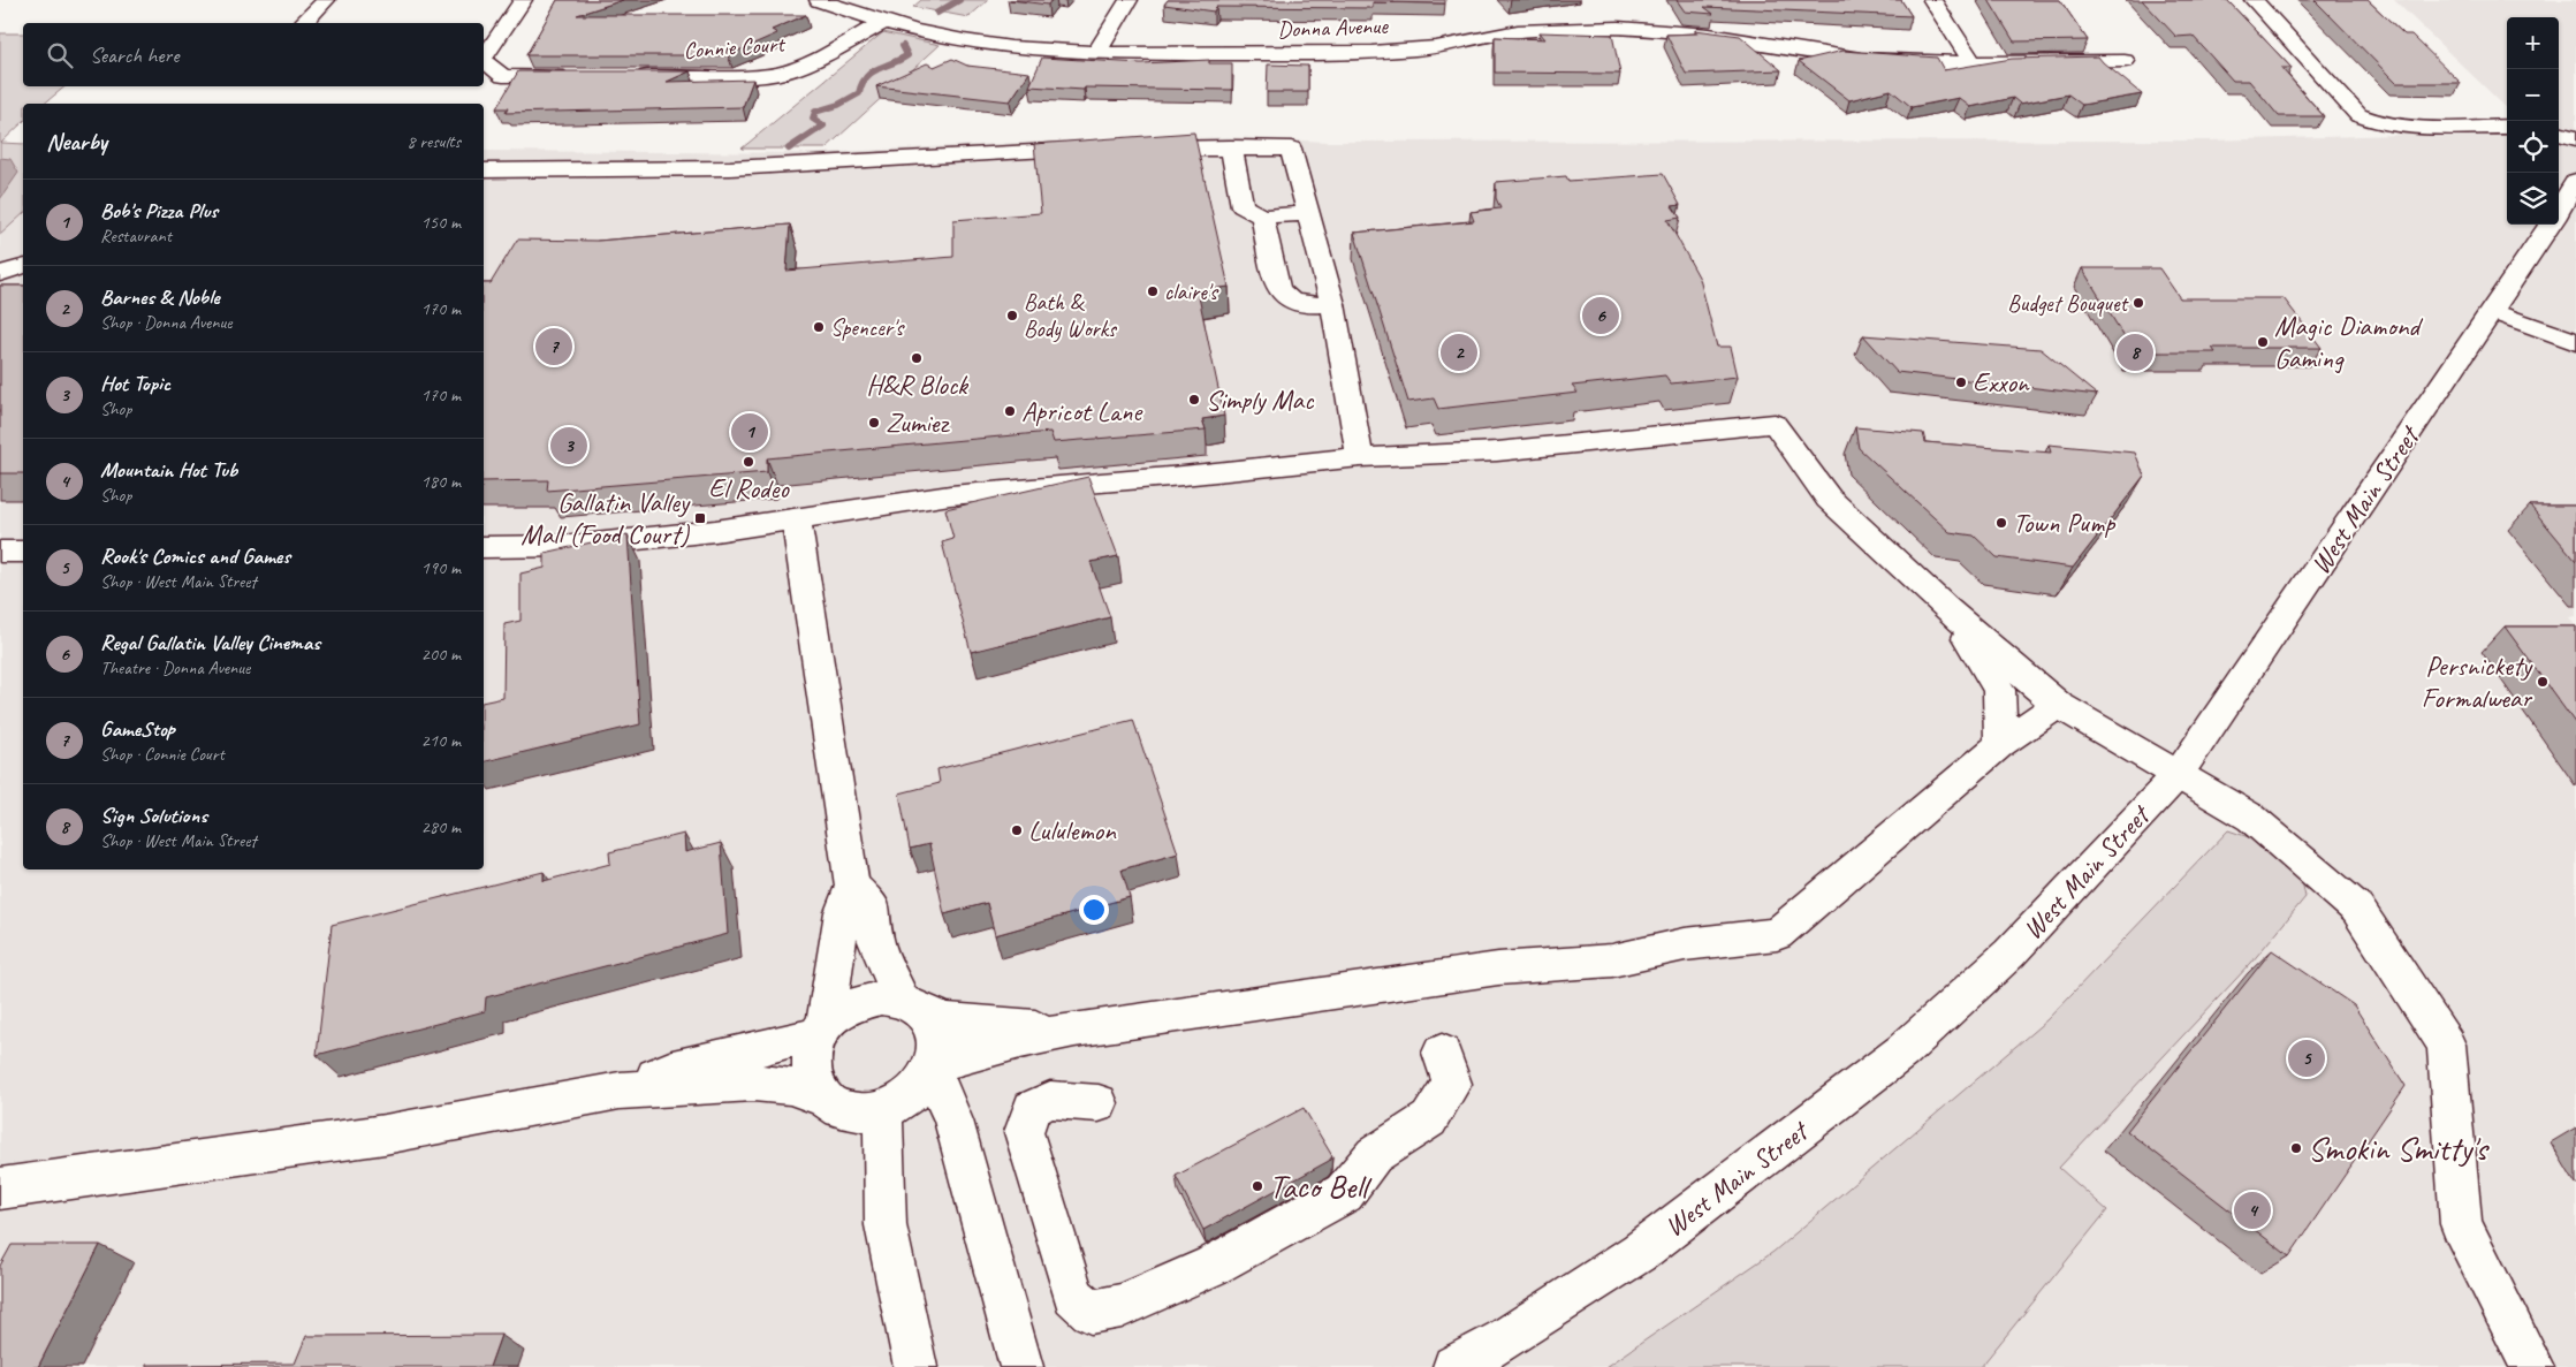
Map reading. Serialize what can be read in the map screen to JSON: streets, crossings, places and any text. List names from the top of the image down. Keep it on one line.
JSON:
{"streets":{"main road":["Donna Avenue","Connie Court","West Main Street"]},"crossings":[["Donna Avenue","Connie Court"]],"places":{"other":["claire's","Budget Bouquet","Bath & Body Works","Spencer's","Magic Diamond Gaming","H&R Block","Exxon","Simply Mac","Apricot Lane","Zumiez","El Rodeo","Town Pump","Persnickety Formalwear","Lululemon","Smokin Smitty's","Taco Bell"],"transit":["Gallatin Valley Mall (Food Court)"]},"page":{"map_buttons":["+","−"],"search":"Search here","heading":["Nearby","8 results"],"list":[{"mark":"1","name":"Bob's Pizza Plus","note":"Restaurant","value":"150 m"},{"mark":"2","name":"Barnes & Noble","note":"Shop · Donna Avenue","value":"170 m"},{"mark":"3","name":"Hot Topic","note":"Shop","value":"170 m"},{"mark":"4","name":"Mountain Hot Tub","note":"Shop","value":"180 m"},{"mark":"5","name":"Rook's Comics and Games","note":"Shop · West Main Street","value":"190 m"},{"mark":"6","name":"Regal Gallatin Valley Cinemas","note":"Theatre · Donna Avenue","value":"200 m"},{"mark":"7","name":"GameStop","note":"Shop · Connie Court","value":"210 m"},{"mark":"8","name":"Sign Solutions","note":"Shop · West Main Street","value":"280 m"}],"pins":["6","7","2","8","1","3","5","4"]}}
